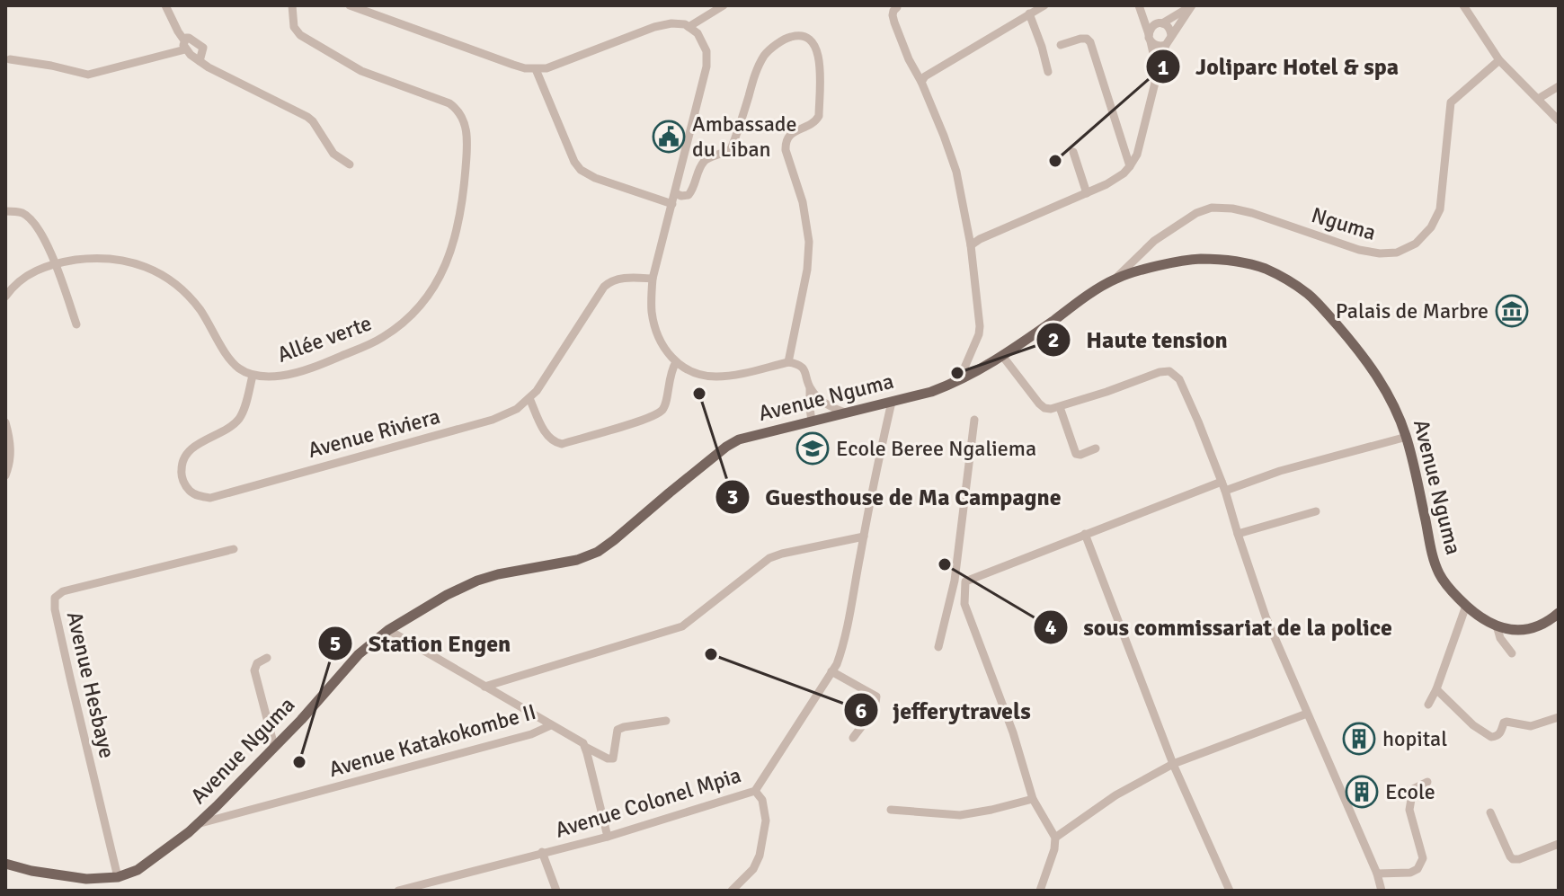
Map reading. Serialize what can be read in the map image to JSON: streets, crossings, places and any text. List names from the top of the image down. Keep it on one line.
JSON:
{"streets":{"main road":["Avenue Nguma"],"street":["Nguma","Allée verte","Avenue Riviera","Avenue Hesbaye","Avenue Katakokombe II","Avenue Colonel Mpia"]},"crossings":[["Nguma","Avenue Nguma"],["Allée verte","Avenue Riviera"],["Avenue Nguma","Avenue Hesbaye"],["Avenue Nguma","Avenue Katakokombe II"],["Avenue Nguma","Avenue Colonel Mpia"]],"places":{"public building":["Ambassade du Liban"],"other":["Joliparc Hotel & spa","Haute tension","Guesthouse de Ma Campagne","sous commissariat de la police","jefferytravels","Station Engen"],"museum":["Palais de Marbre"],"school or university":["Ecole Beree Ngaliema"],"building":["hopital","Ecole"]}}
